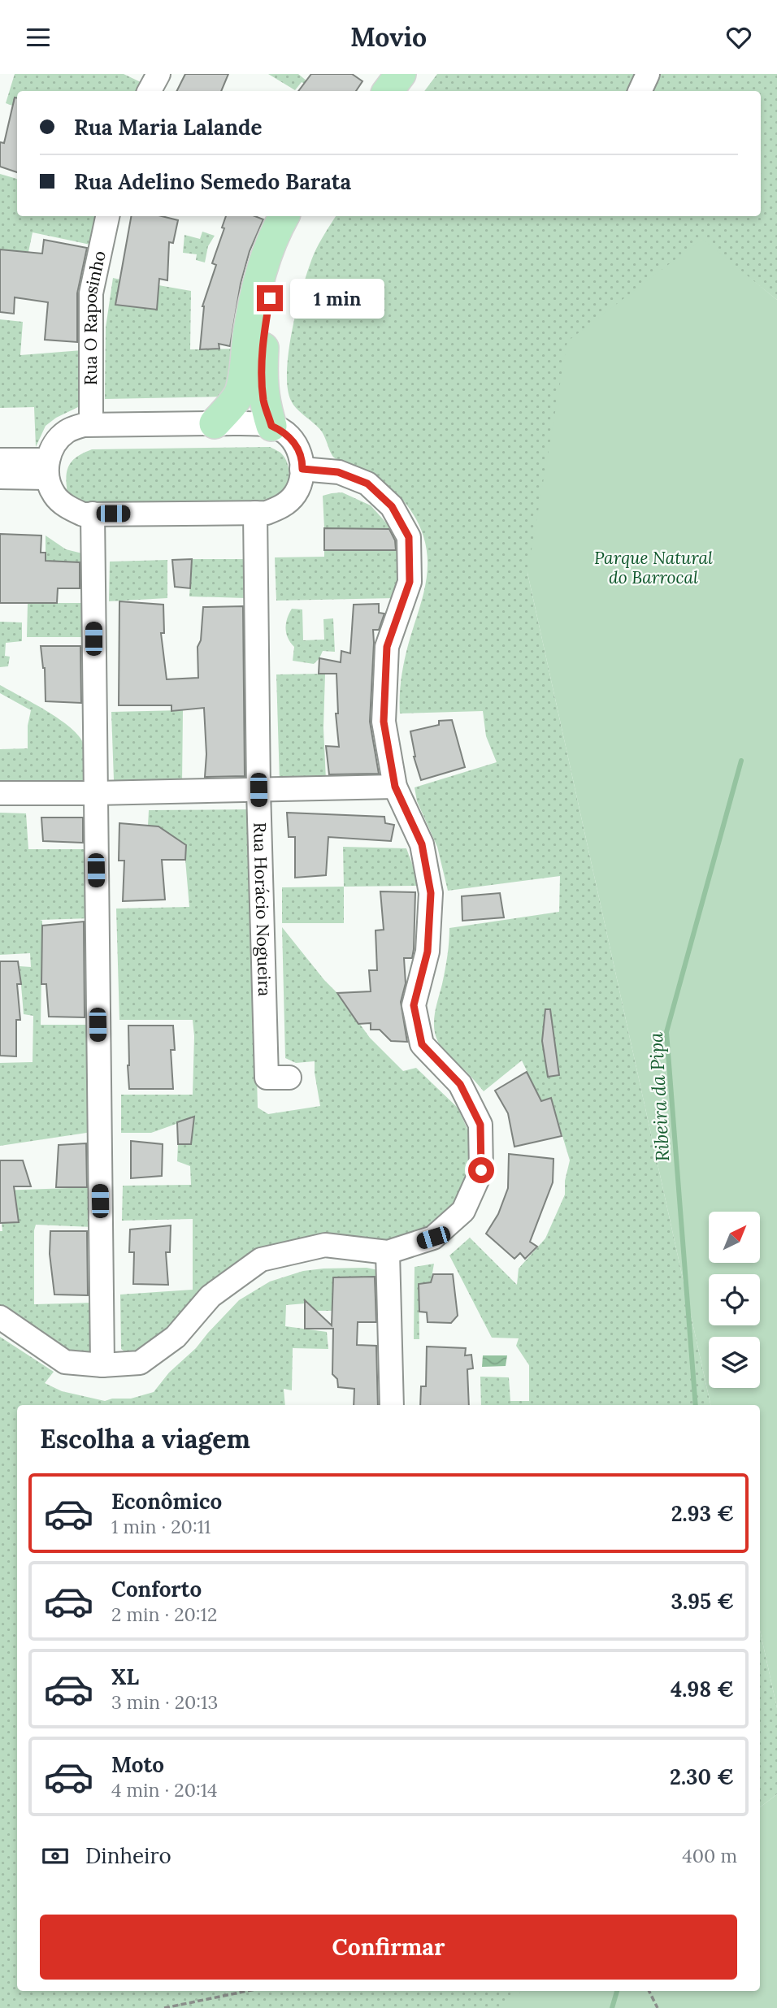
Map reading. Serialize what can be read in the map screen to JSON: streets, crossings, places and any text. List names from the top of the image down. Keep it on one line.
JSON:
{"streets":{"street":["Rua O Raposinho","Rua Horácio Nogueira"]},"water":["Ribeira da Pipa"],"parks":["Parque Natural do Barrocal"],"north":"top right","page":{"header":"Movio","banner":["Rua Maria Lalande","Rua Adelino Semedo Barata"],"bubble":"1 min","heading":"Escolha a viagem","list":[{"name":"Econômico","note":"1 min · 20:11","value":"2.93 €"},{"name":"Conforto","note":"2 min · 20:12","value":"3.95 €"},{"name":"XL","note":"3 min · 20:13","value":"4.98 €"},{"name":"Moto","note":"4 min · 20:14","value":"2.30 €"}],"pay":["Dinheiro","400 m"],"buttons":"Confirmar"}}
